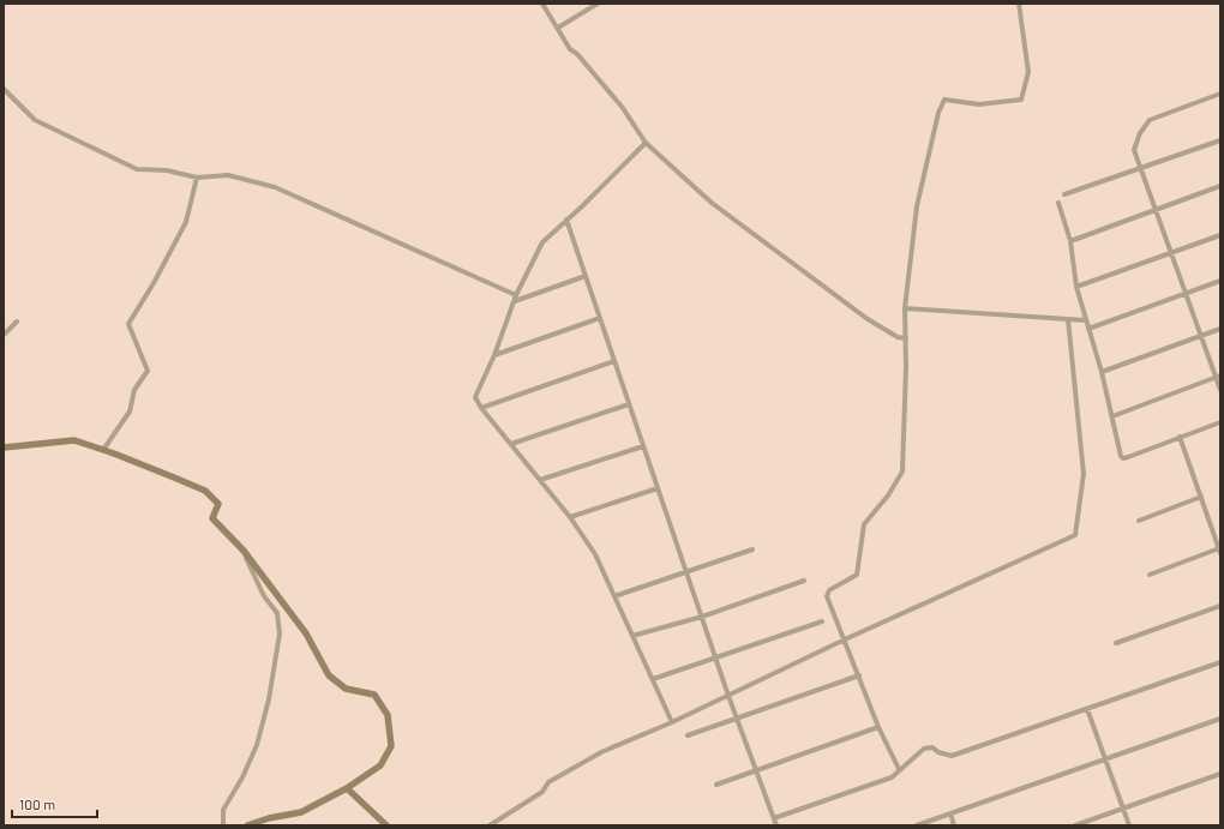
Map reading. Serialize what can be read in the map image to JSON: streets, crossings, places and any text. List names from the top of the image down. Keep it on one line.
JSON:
{"scale_bar":"100 m"}
